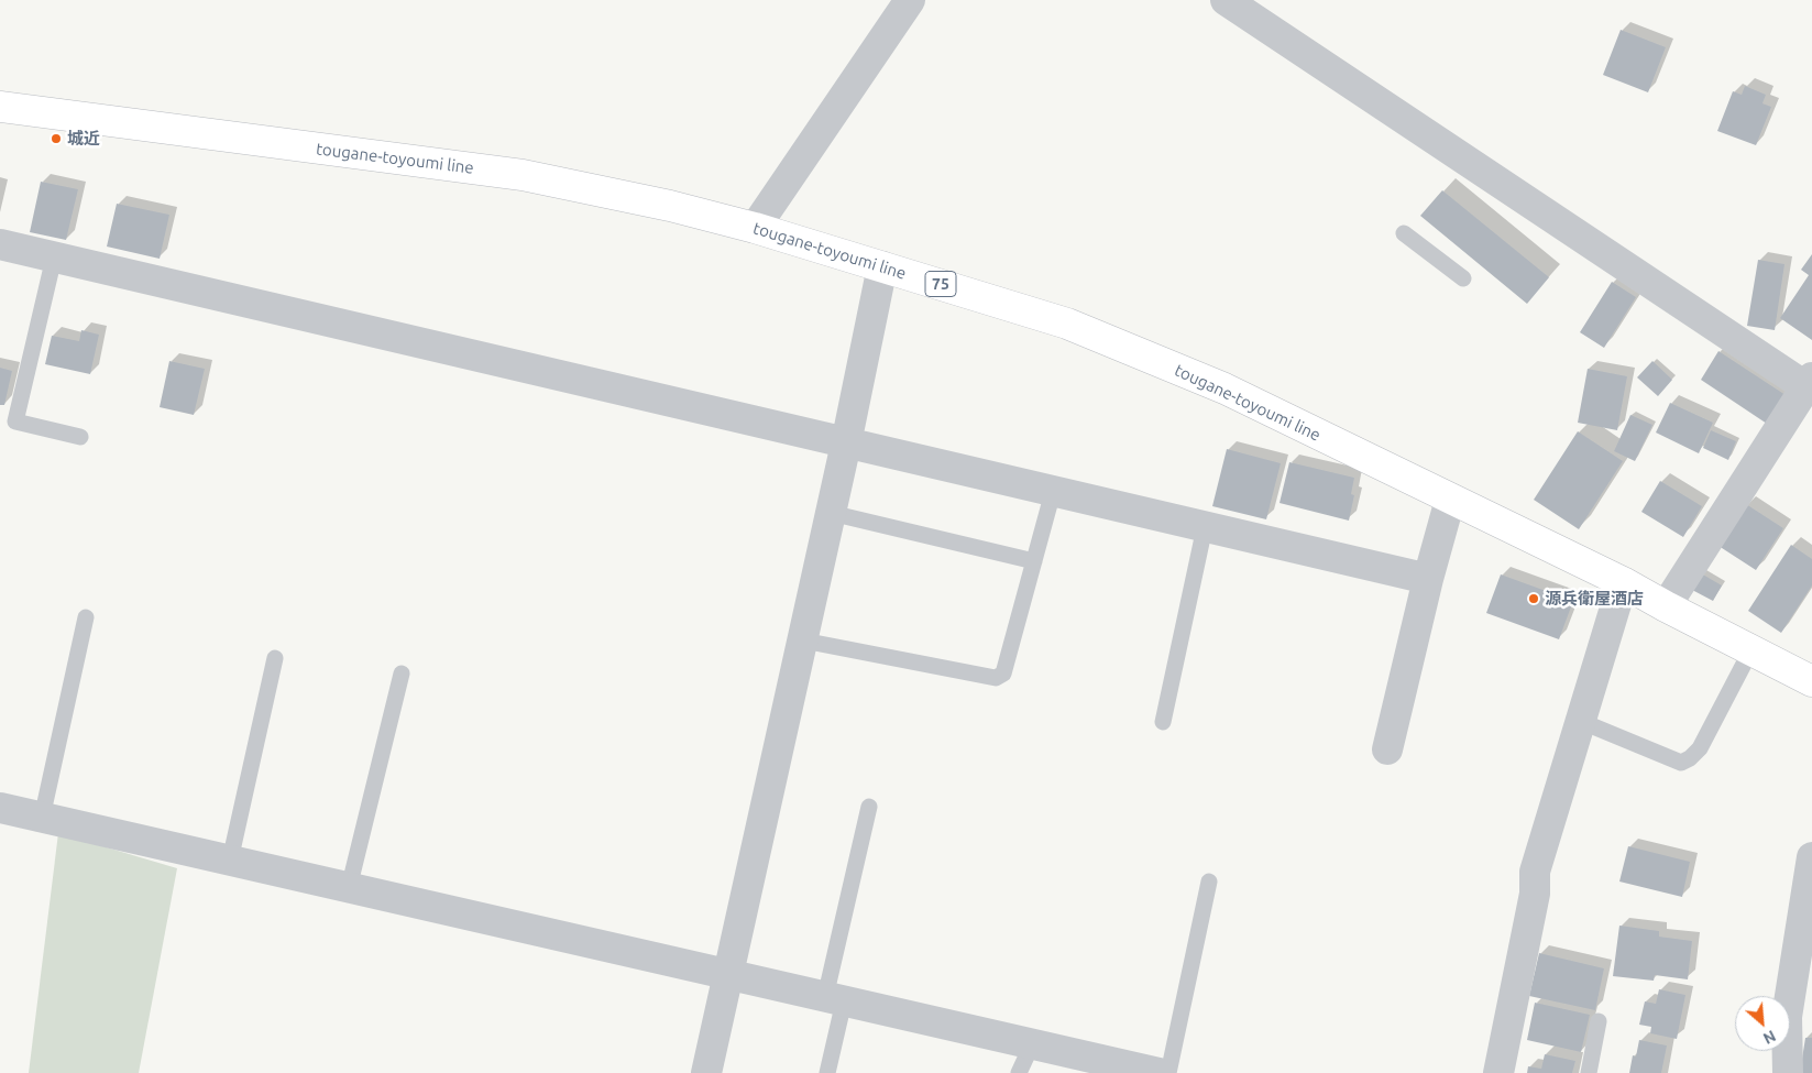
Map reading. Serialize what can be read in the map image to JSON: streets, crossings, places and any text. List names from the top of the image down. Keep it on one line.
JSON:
{"streets":{"main road":["tougane-toyoumi line","75"]},"places":["城近","源兵衛屋酒店"],"north":"bottom right"}
